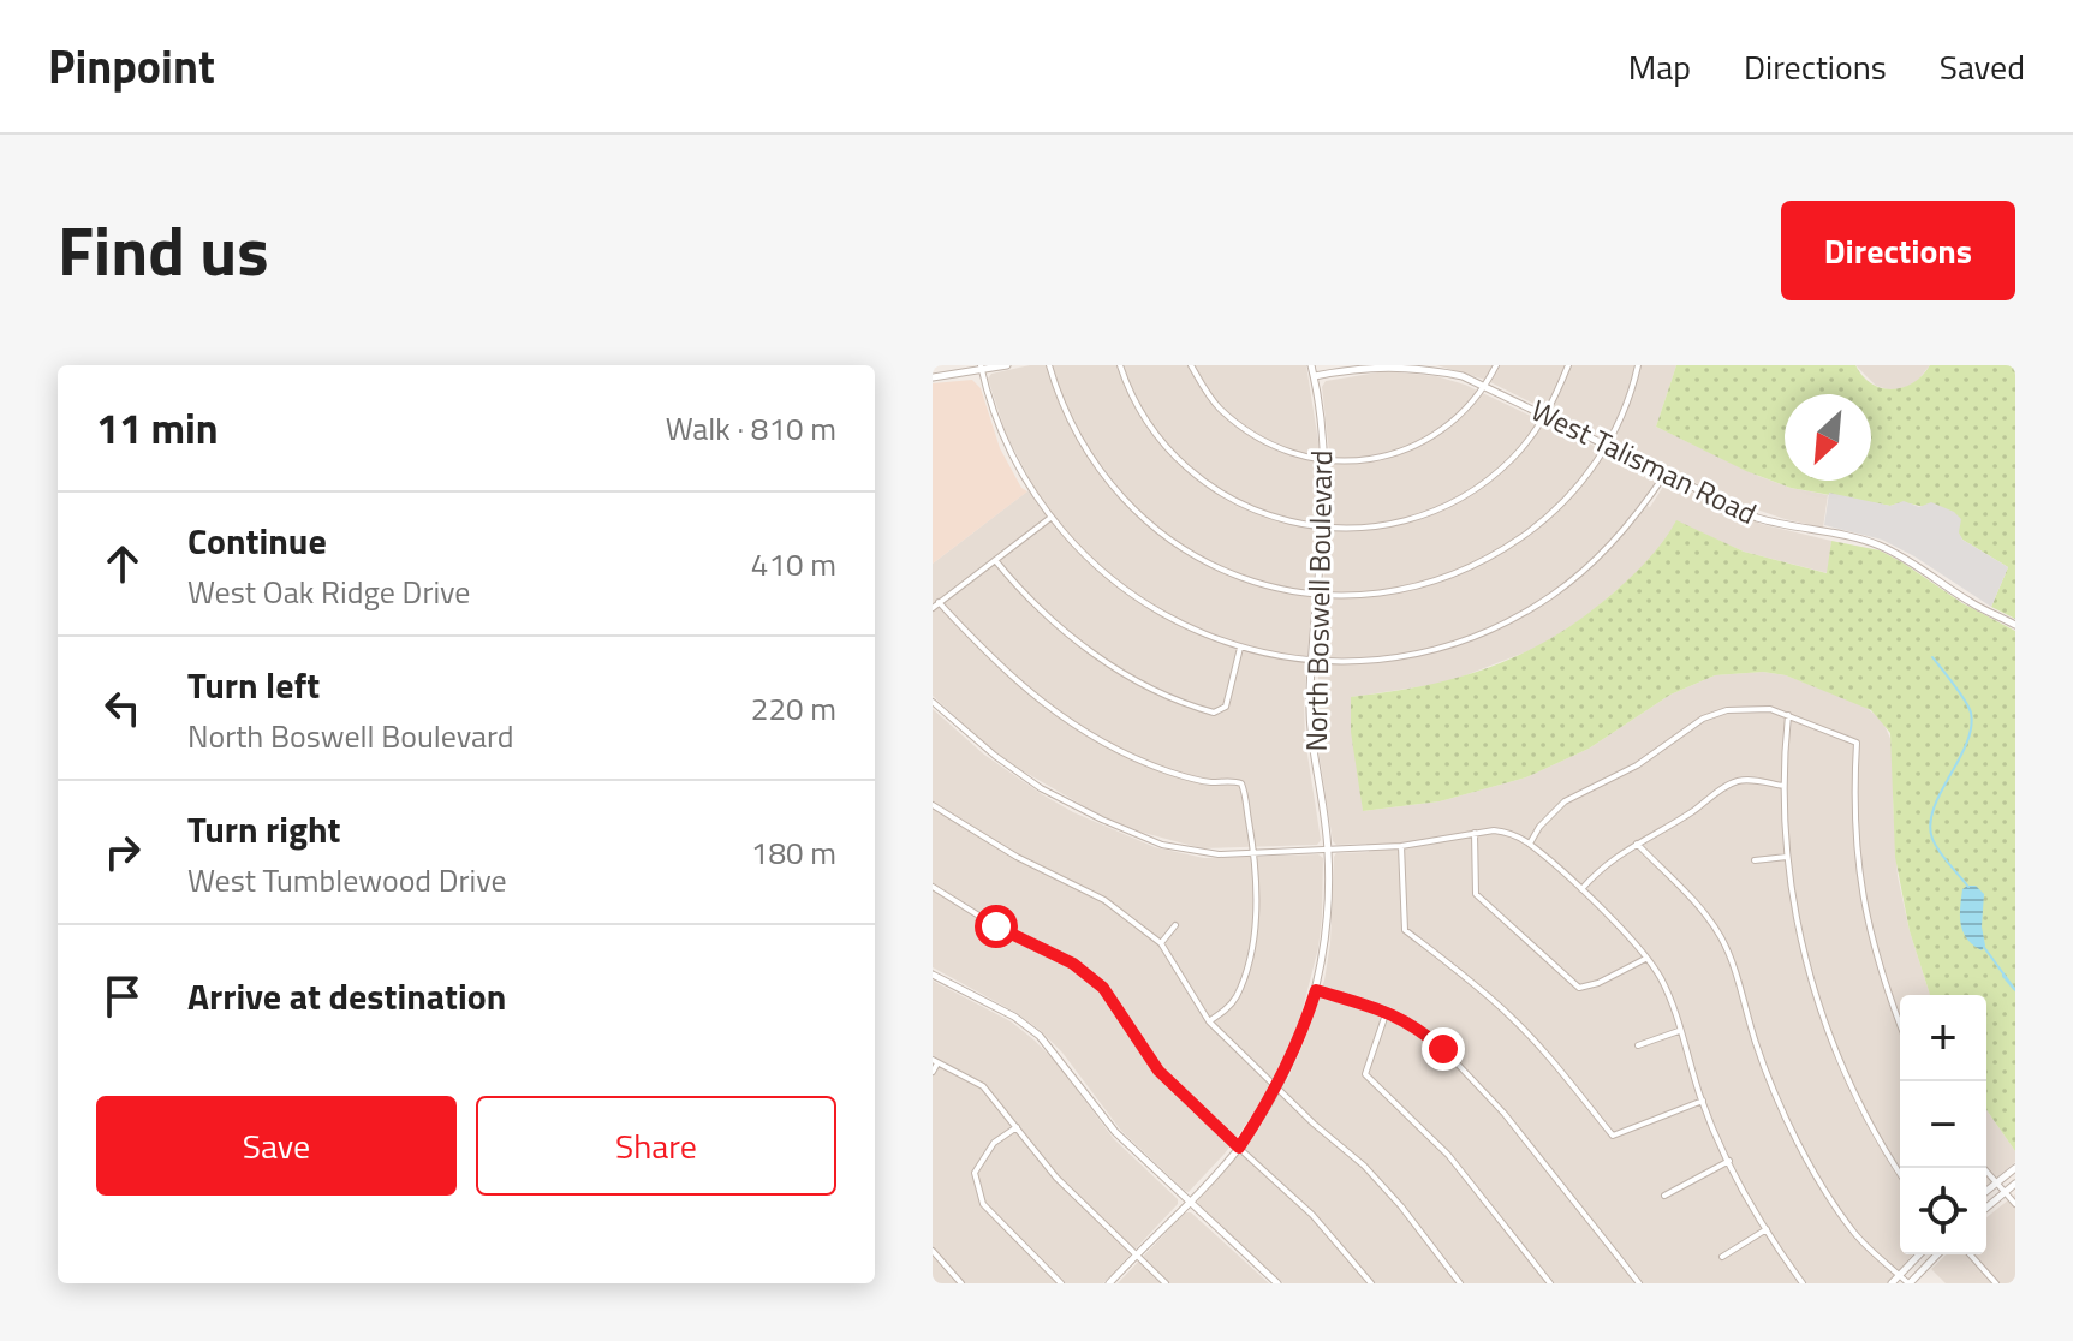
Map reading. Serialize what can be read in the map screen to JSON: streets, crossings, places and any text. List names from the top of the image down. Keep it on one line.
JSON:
{"streets":{"street":["West Talisman Road","North Boswell Boulevard"]},"crossings":[["West Talisman Road","North Boswell Boulevard"]],"north":"bottom left","page":{"header":"Pinpoint","nav":["Map","Directions","Saved"],"title":"Find us","buttons":["Directions",["Save","Share"]],"heading":["11 min","Walk · 810 m"],"list":[["Continue","West Oak Ridge Drive","410 m"],["Turn left","North Boswell Boulevard","220 m"],["Turn right","West Tumblewood Drive","180 m"],"Arrive at destination"],"map_buttons":["+","−"]}}
